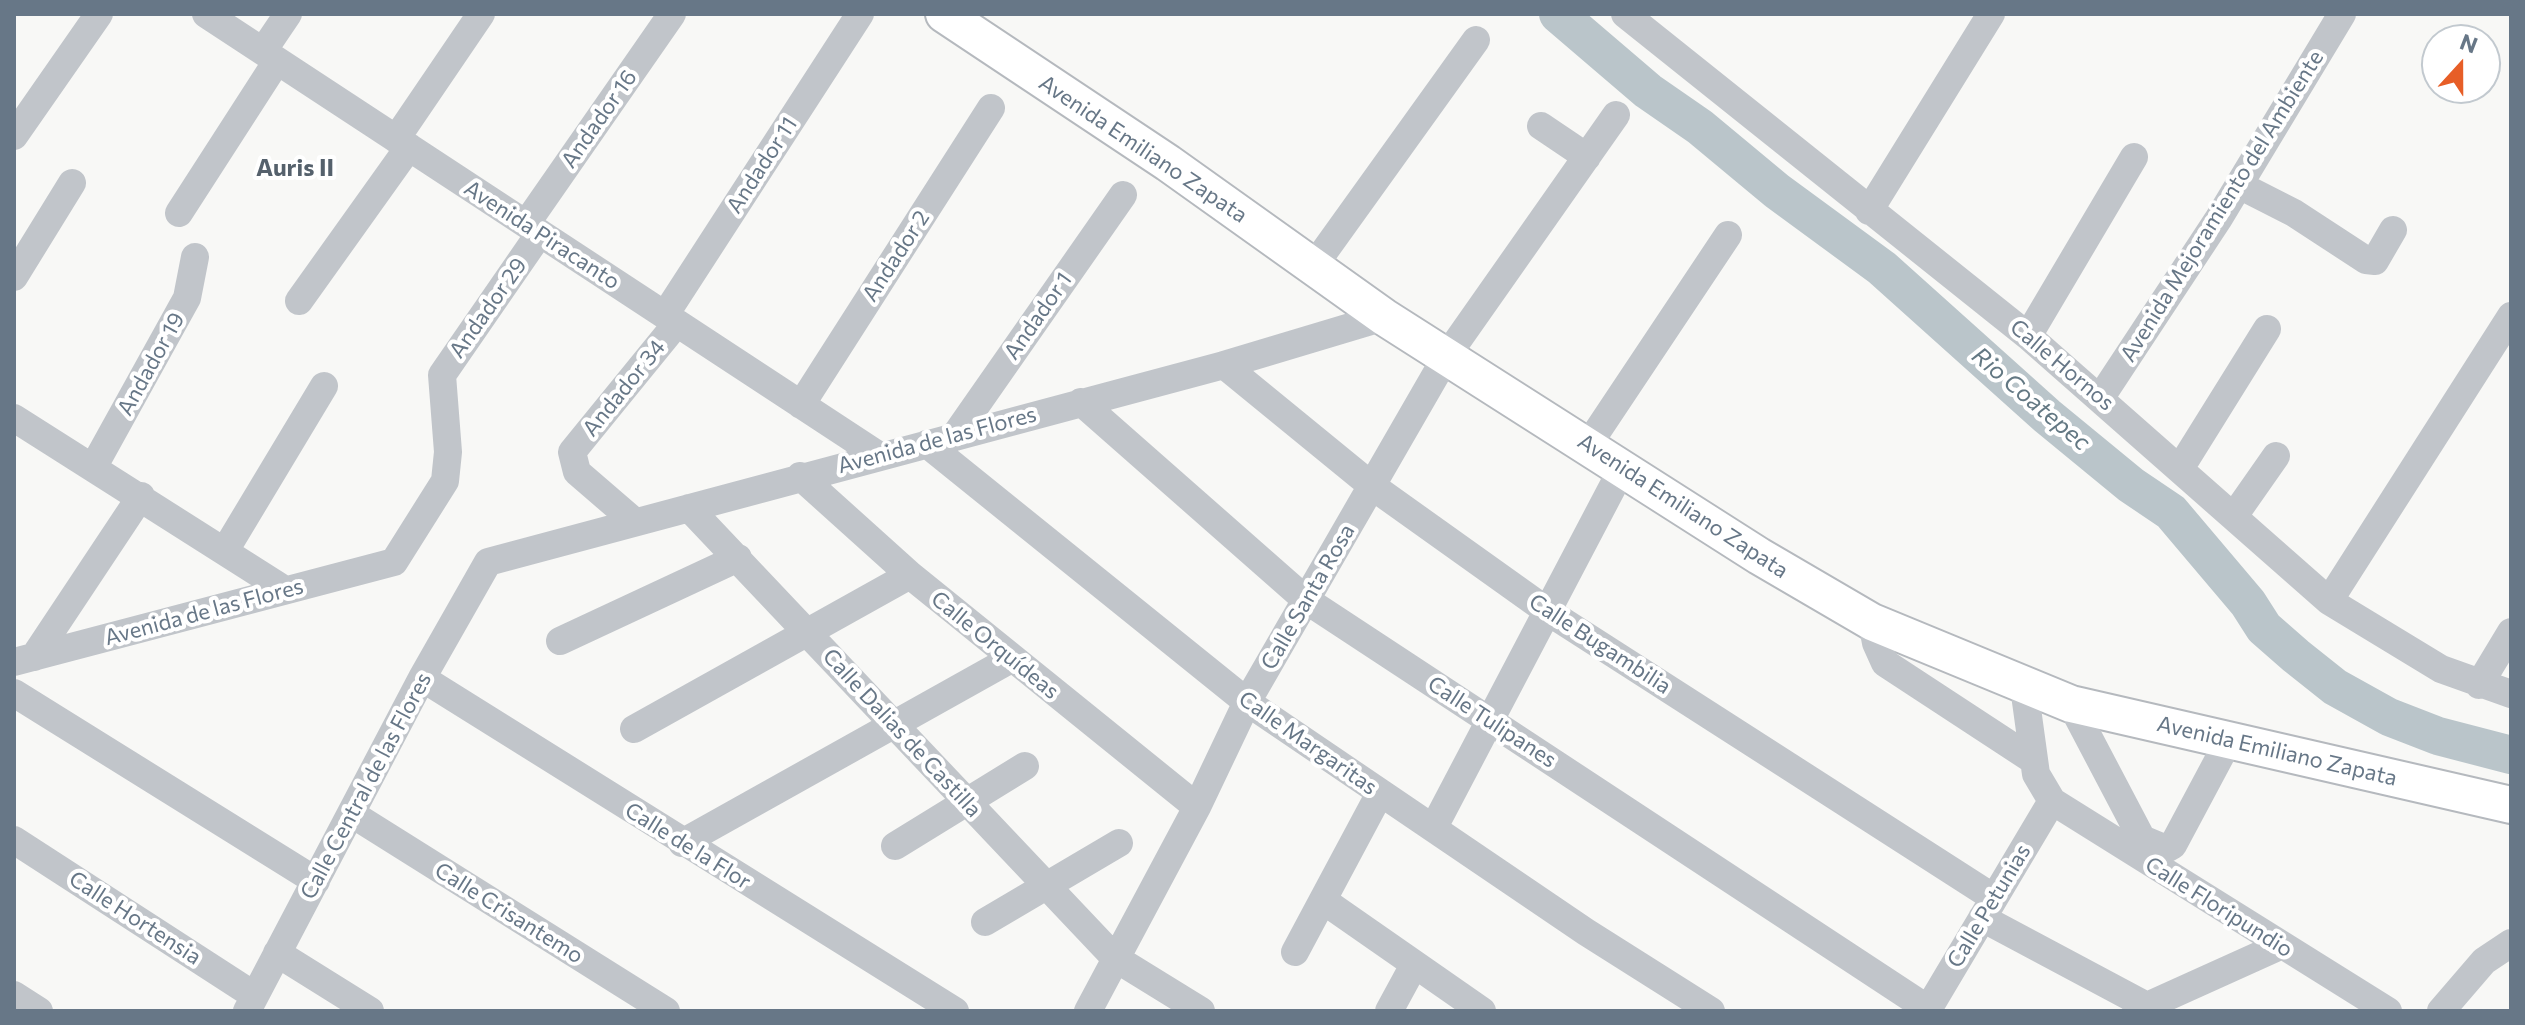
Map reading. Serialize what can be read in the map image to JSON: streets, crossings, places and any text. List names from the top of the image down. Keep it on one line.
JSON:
{"streets":{"main road":["Avenida Emiliano Zapata"],"street":["Andador 16","Andador 11","Avenida Mejoramiento del Ambiente","Avenida Piracanto","Andador 2","Andador 29","Andador 1","Andador 19","Calle Hornos","Andador 34","Avenida de las Flores","Calle Santa Rosa","Calle Bugambilia","Calle Orquídeas","Calle Tulipanes","Calle Dalias de Castilla","Calle Margaritas","Calle Central de las Flores","Calle de la Flor","Calle Petunias","Calle Floripundio","Calle Crisantemo","Calle Hortensia"]},"crossings":[["Andador 16","Avenida Piracanto"],["Andador 16","Andador 29"],["Avenida Emiliano Zapata","Avenida de las Flores"],["Avenida Emiliano Zapata","Calle Santa Rosa"],["Andador 11","Avenida Piracanto"],["Andador 11","Andador 34"],["Avenida Mejoramiento del Ambiente","Calle Hornos"],["Avenida Piracanto","Andador 2"],["Avenida Piracanto","Andador 29"],["Avenida Piracanto","Andador 34"],["Avenida Piracanto","Avenida de las Flores"],["Andador 29","Avenida de las Flores"],["Andador 1","Avenida de las Flores"],["Andador 1","Calle Margaritas"],["Andador 34","Avenida de las Flores"],["Avenida de las Flores","Calle Bugambilia"],["Avenida de las Flores","Calle Orquídeas"],["Avenida de las Flores","Calle Tulipanes"],["Avenida de las Flores","Calle Dalias de Castilla"],["Avenida de las Flores","Calle Margaritas"],["Avenida de las Flores","Calle Central de las Flores"],["Calle Santa Rosa","Calle Bugambilia"],["Calle Santa Rosa","Calle Orquídeas"],["Calle Santa Rosa","Calle Tulipanes"],["Calle Santa Rosa","Calle Dalias de Castilla"],["Calle Santa Rosa","Calle Margaritas"],["Calle Bugambilia","Calle Petunias"],["Calle Tulipanes","Calle Petunias"],["Calle Central de las Flores","Calle de la Flor"],["Calle Central de las Flores","Calle Crisantemo"],["Calle Central de las Flores","Calle Hortensia"],["Calle Petunias","Calle Floripundio"]],"districts":["Auris II"],"water":["Rio Coatepec"],"north":"top"}
